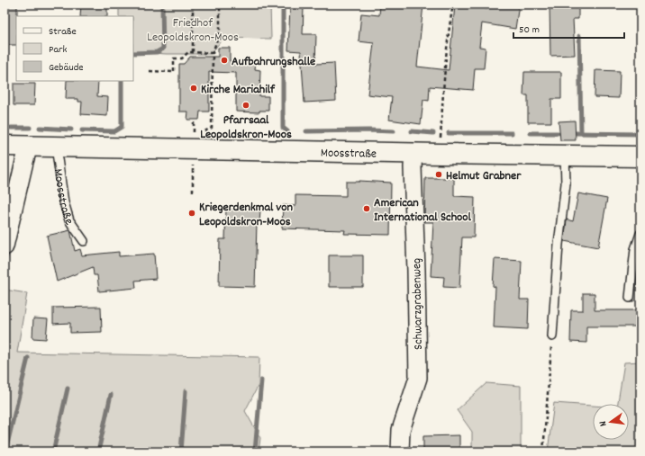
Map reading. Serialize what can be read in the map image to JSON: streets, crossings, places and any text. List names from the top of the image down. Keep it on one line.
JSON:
{"streets":{"street":["Moosstraße","Schwarzgrabenweg"]},"crossings":[["Moosstraße","Schwarzgrabenweg"]],"parks":["Friedhof Leopoldskron-Moos"],"places":["Aufbahrungshalle","Kirche Mariahilf","Pfarrsaal Leopoldskron-Moos","Helmut Grabner","American International School","Kriegerdenkmal von Leopoldskron-Moos"],"legend":["Straße","Park","Gebäude"],"scale_bar":"50 m","north":"left"}
